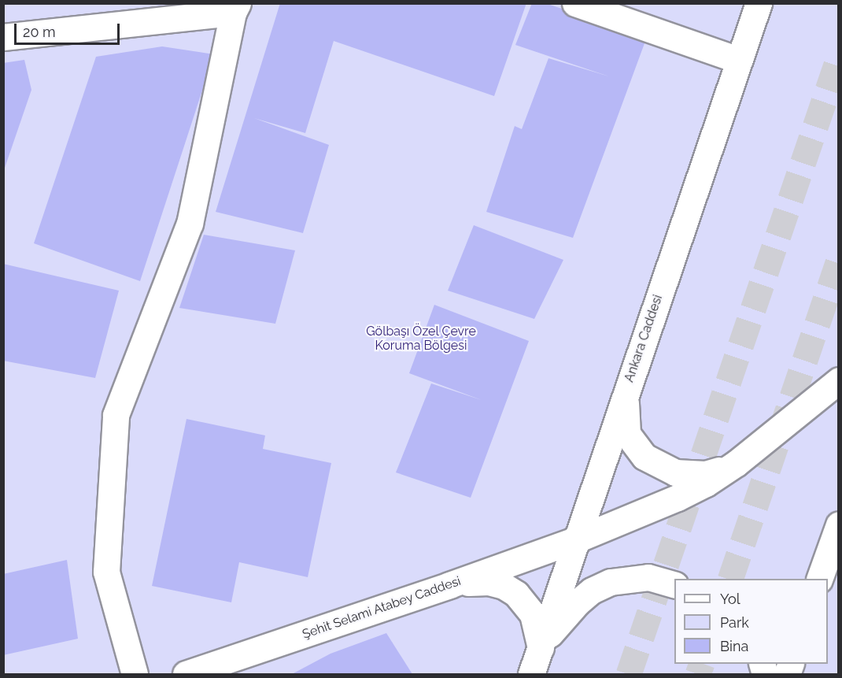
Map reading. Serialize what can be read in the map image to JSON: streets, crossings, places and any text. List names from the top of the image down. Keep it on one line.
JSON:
{"streets":{"street":["Ankara Caddesi","Şehit Selami Atabey Caddesi"]},"crossings":[["Ankara Caddesi","Şehit Selami Atabey Caddesi"]],"parks":["Gölbaşı Özel Çevre Koruma Bölgesi"],"legend":["Yol","Park","Bina"],"scale_bar":"20 m"}
